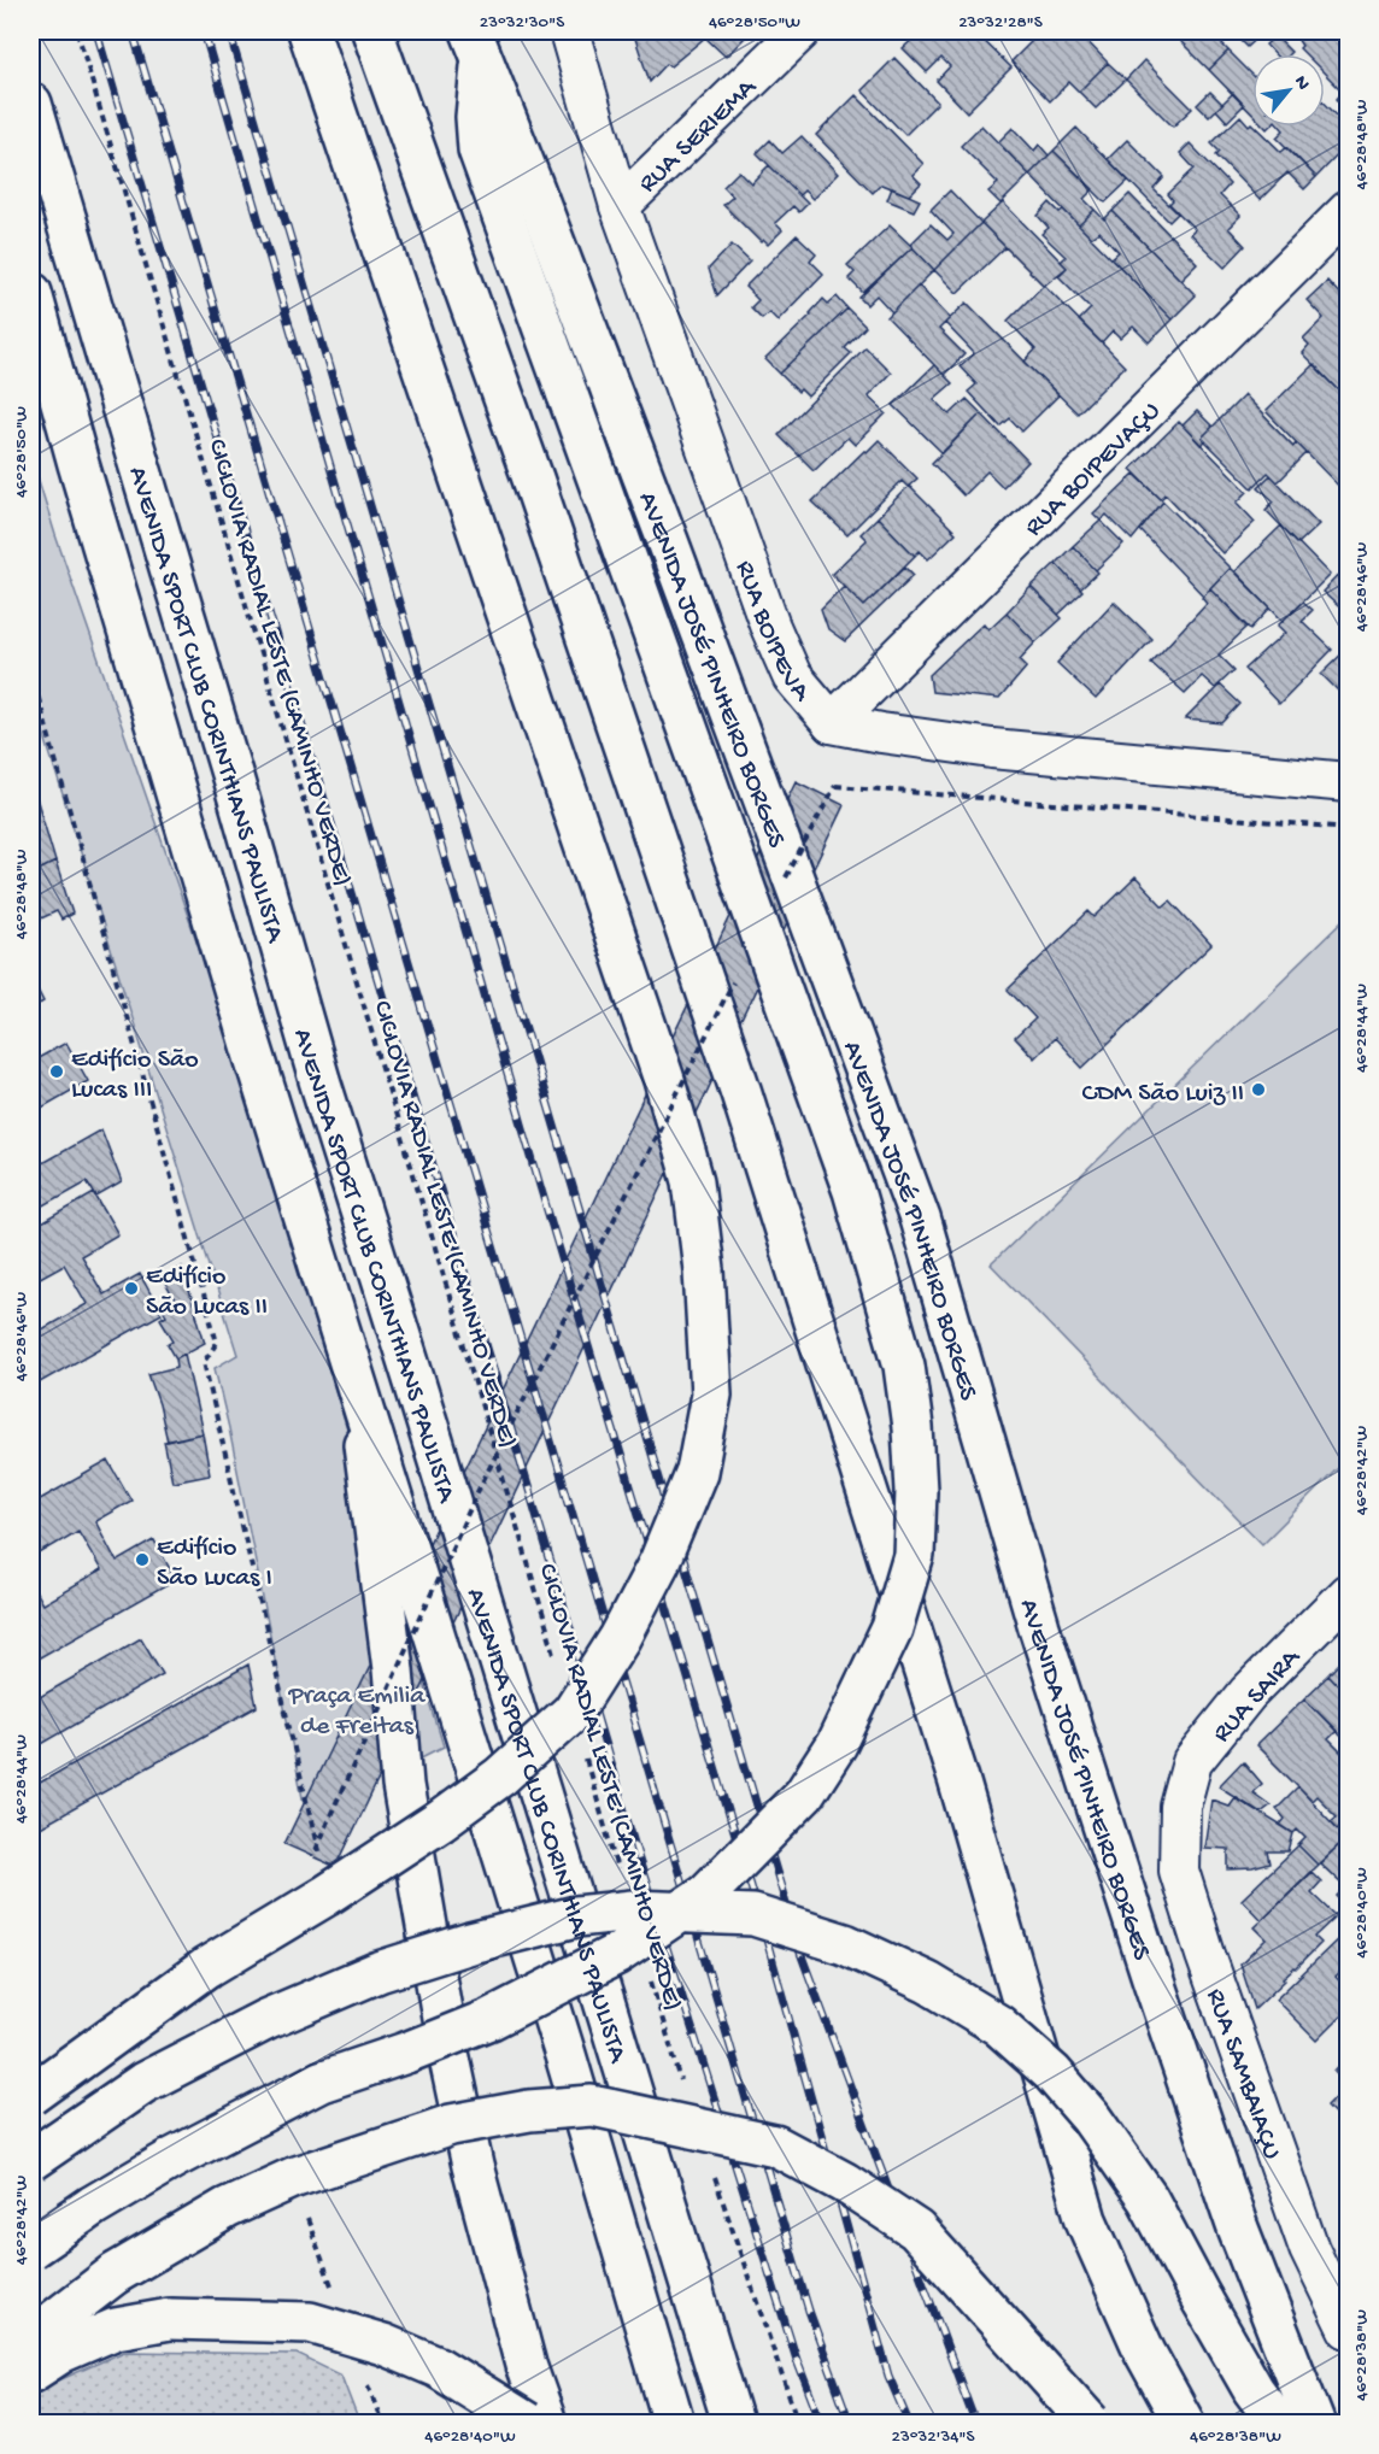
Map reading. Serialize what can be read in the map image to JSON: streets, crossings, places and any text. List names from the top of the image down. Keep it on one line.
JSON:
{"streets":{"main road":["AVENIDA JOSÉ PINHEIRO BORGES","AVENIDA SPORT CLUB CORINTHIANS PAULISTA"],"street":["RUA SERIEMA","RUA BOIPEVAÇU","RUA BOIPEVA","RUA SAIRA","RUA SAMBAIAÇU"],"path":["CICLOVIA RADIAL LESTE (CAMINHO VERDE)"]},"crossings":[["RUA SERIEMA","RUA BOIPEVA"],["RUA BOIPEVAÇU","RUA BOIPEVA"],["RUA SAIRA","RUA SAMBAIAÇU"]],"parks":["Praça Emilia de Freitas"],"places":["Edifício São Lucas III","CDM São Luiz II","Edifício São Lucas II","Edifício São Lucas I"],"north":"top right","coordinates":["23°32'30\"S","46°28'50\"W","23°32'28\"S","46°28'48\"W","46°28'46\"W","46°28'44\"W","46°28'42\"W","46°28'40\"W","46°28'38\"W","23°32'34\"S"]}
